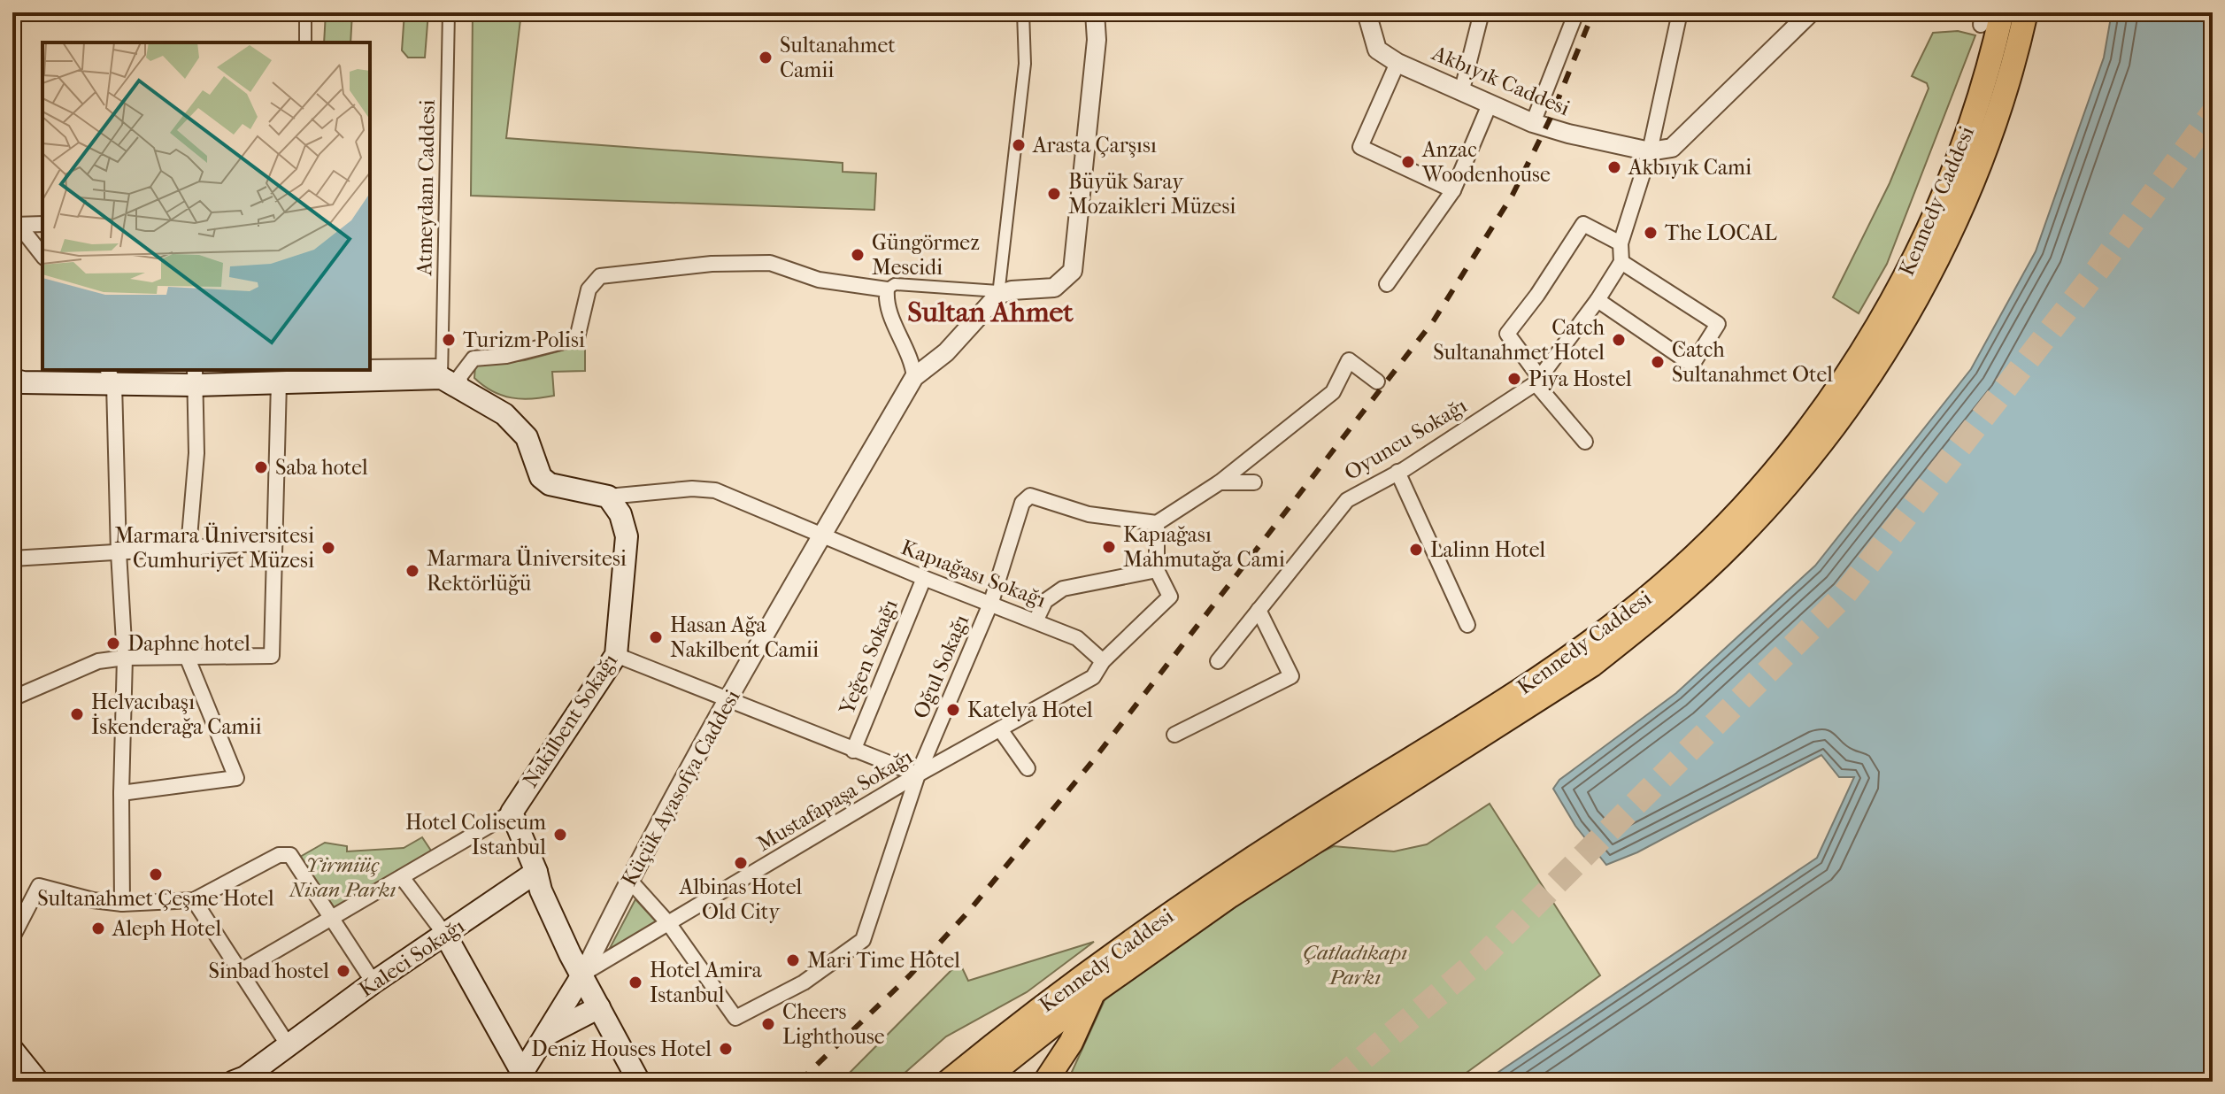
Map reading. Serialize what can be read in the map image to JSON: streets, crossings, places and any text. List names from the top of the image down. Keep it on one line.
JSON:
{"streets":{"main road":["Kennedy Caddesi","Nakilbent Sokağı","Küçük Ayasofya Caddesi","Kaleci Sokağı"],"street":["Akbıyık Caddesi","Atmeydanı Caddesi","Oyuncu Sokağı","Kapıağası Sokağı","Yeğen Sokağı","Oğul Sokağı","Mustafapaşa Sokağı"]},"crossings":[["Kapıağası Sokağı","Yeğen Sokağı"],["Kapıağası Sokağı","Oğul Sokağı"],["Kapıağası Sokağı","Nakilbent Sokağı"],["Kapıağası Sokağı","Küçük Ayasofya Caddesi"],["Kapıağası Sokağı","Mustafapaşa Sokağı"],["Oğul Sokağı","Mustafapaşa Sokağı"],["Küçük Ayasofya Caddesi","Mustafapaşa Sokağı"]],"districts":["Sultan Ahmet"],"parks":["Yirmiüç Nisan Parkı","Çatladıkapı Parkı"],"places":["Sultanahmet Camii","Arasta Çarşısı","Anzac Woodenhouse","Akbıyık Cami","Büyük Saray Mozaikleri Müzesi","The LOCAL","Güngörmez Mescidi","Turizm Polisi","Catch Sultanahmet Hotel","Catch Sultanahmet Otel","Piya Hostel","Saba hotel","Kapıağası Mahmutağa Cami","Marmara Üniversitesi Cumhuriyet Müzesi","Lalinn Hotel","Marmara Üniversitesi Rektörlüğü","Hasan Ağa Nakilbent Camii","Daphne hotel","Katelya Hotel","Helvacıbaşı İskenderağa Camii","Hotel Coliseum Istanbul","Albinas Hotel Old City","Sultanahmet Çeşme Hotel","Aleph Hotel","Mari Time Hotel","Sinbad hostel","Hotel Amira Istanbul","Cheers Lighthouse","Deniz Houses Hotel"]}
